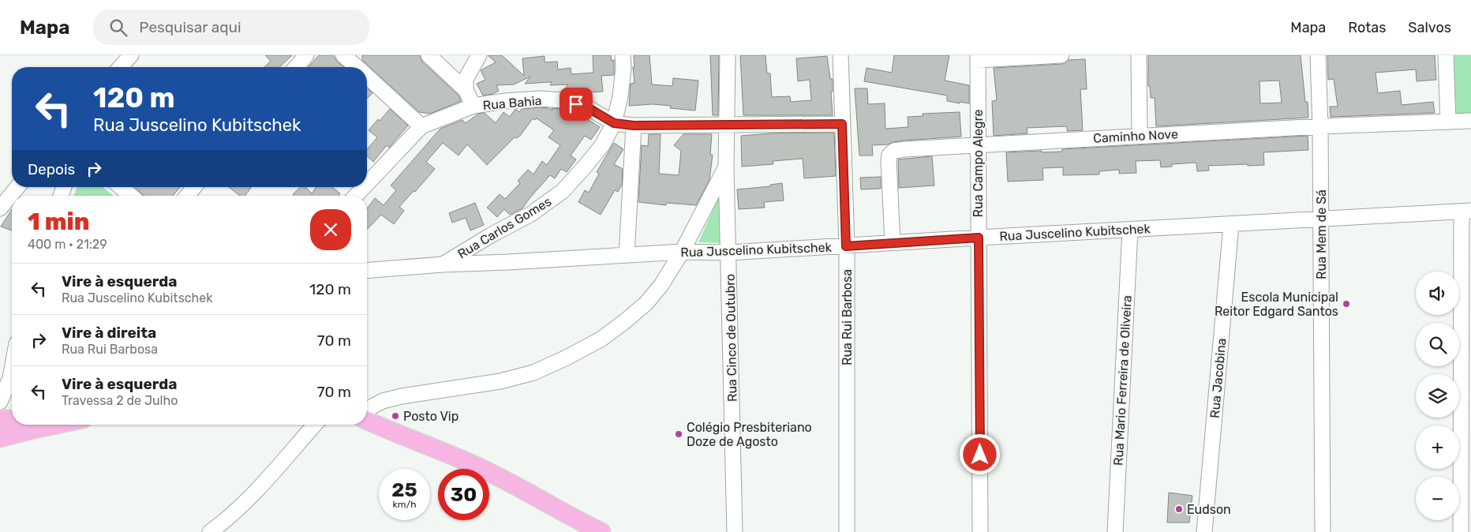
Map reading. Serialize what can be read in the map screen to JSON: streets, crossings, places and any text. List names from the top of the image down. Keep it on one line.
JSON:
{"streets":{"street":["Rua Bahia","Caminho Nove","Rua Campo Alegre","Rua Carlos Gomes","Rua Juscelino Kubitschek","Rua Mem de Sá","Rua Rui Barbosa","Rua Cinco de Outubro","Rua Jacobina","Rua Mario Ferreira de Oliveira"]},"crossings":[["Rua Bahia","Rua Carlos Gomes"],["Rua Bahia","Rua Rui Barbosa"],["Rua Bahia","Rua Cinco de Outubro"],["Caminho Nove","Rua Campo Alegre"],["Caminho Nove","Rua Juscelino Kubitschek"],["Caminho Nove","Rua Mem de Sá"],["Rua Campo Alegre","Rua Juscelino Kubitschek"],["Rua Carlos Gomes","Rua Juscelino Kubitschek"],["Rua Juscelino Kubitschek","Rua Mem de Sá"],["Rua Juscelino Kubitschek","Rua Rui Barbosa"],["Rua Juscelino Kubitschek","Rua Cinco de Outubro"],["Rua Juscelino Kubitschek","Rua Jacobina"],["Rua Juscelino Kubitschek","Rua Mario Ferreira de Oliveira"]],"places":["Escola Municipal Reitor Edgard Santos","Posto Vip","Colégio Presbiteriano Doze de Agosto","Eudson"],"page":{"header":"Mapa","search":"Pesquisar aqui","nav":["Mapa","Rotas","Salvos"],"turn":["120 m","Rua Juscelino Kubitschek"],"then":"Depois","heading":["1 min","400 m · 21:29"],"list":[{"name":"Vire à esquerda","note":"Rua Juscelino Kubitschek","value":"120 m"},{"name":"Vire à direita","note":"Rua Rui Barbosa","value":"70 m"},{"name":"Vire à esquerda","note":"Travessa 2 de Julho","value":"70 m"}],"map_buttons":["+","−"],"speed":"25 km/h","limit":"30"}}
